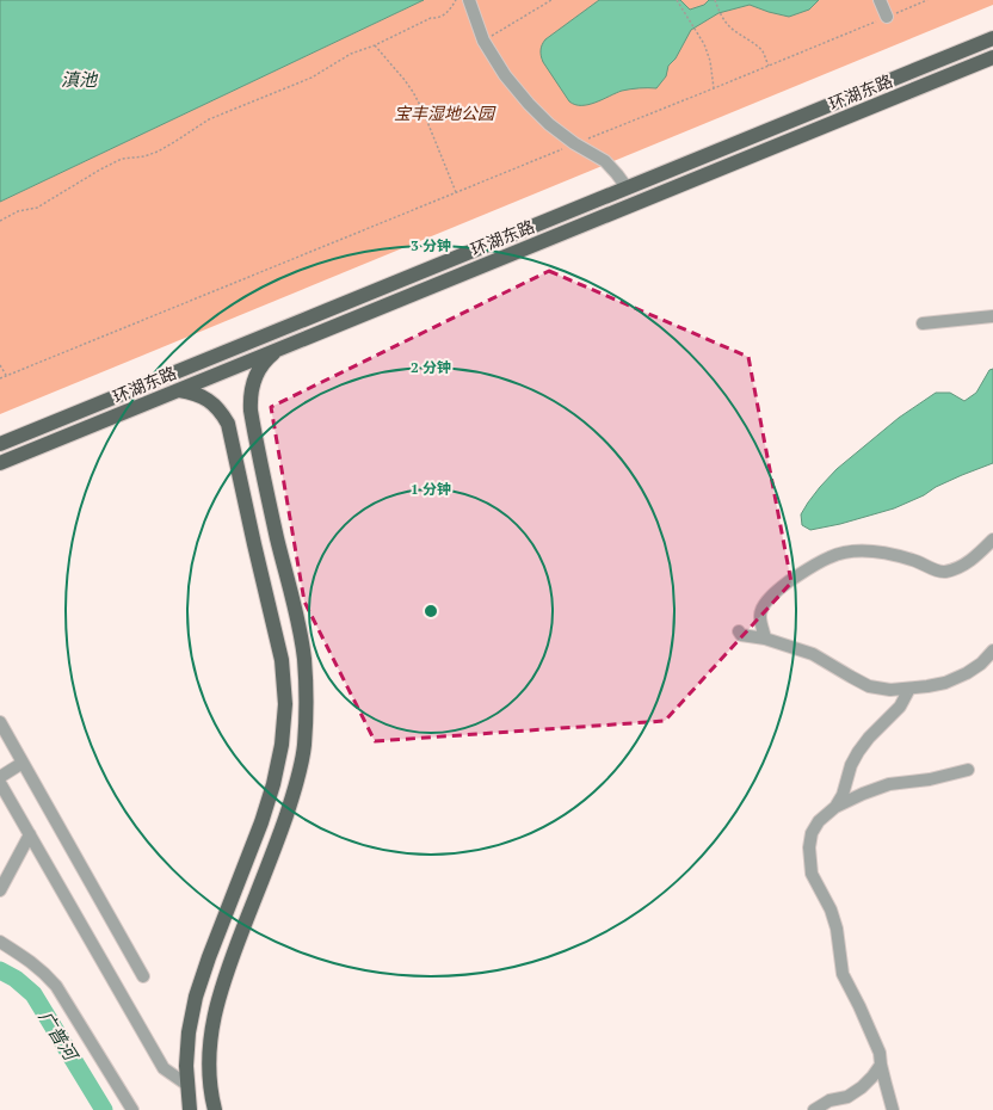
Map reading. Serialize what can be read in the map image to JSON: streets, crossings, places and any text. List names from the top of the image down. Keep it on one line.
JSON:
{"streets":{"main road":["环湖东路"]},"water":["滇池","广普河"],"parks":["宝丰湿地公园"],"rings":["3 分钟","2 分钟","1 分钟"]}
